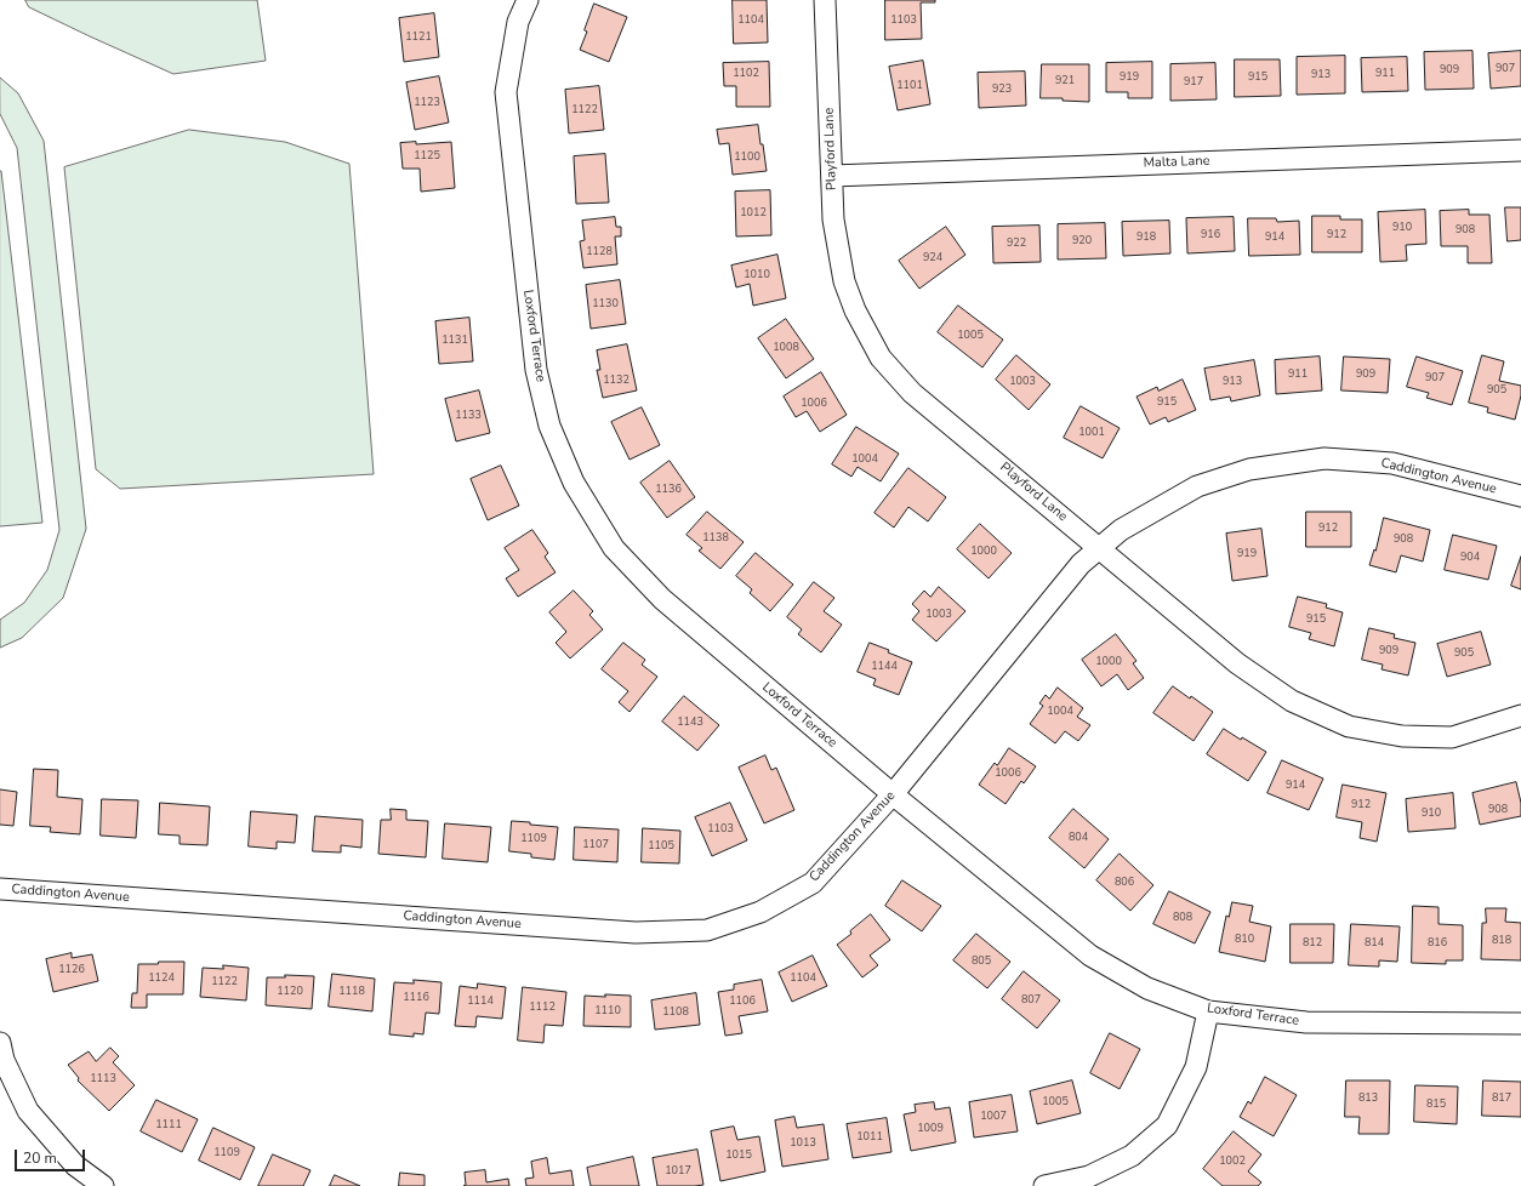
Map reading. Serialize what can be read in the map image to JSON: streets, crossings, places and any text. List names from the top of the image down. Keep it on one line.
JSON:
{"streets":{"street":["Playford Lane","Malta Lane","Loxford Terrace","Caddington Avenue"]},"crossings":[["Playford Lane","Malta Lane"],["Playford Lane","Caddington Avenue"],["Loxford Terrace","Caddington Avenue"]],"house_numbers":["1104","1103","1121","907","909","1102","911","913","919","915","921","917","1101","923","1123","1122","1125","1100","1012","910","908","916","912","918","914","920","922","1128","924","1010","1130","1005","1131","1008","911","909","907","1132","1003","913","905","915","1006","1133","1001","1004","1136","912","1138","908","1000","919","904","1003","915","909","905","1000","1144","1004","1143","1006","914","912","908","910","1103","804","1109","1107","1105","806","808","810","818","812","814","816","805","1126","1124","1104","1122","1120","1118","1116","807","1114","1106","1112","1110","1108","1113","813","817","1005","815","1007","1111","1009","1011","1013","1109","1015","1002","1017"],"scale_bar":"20 m"}
